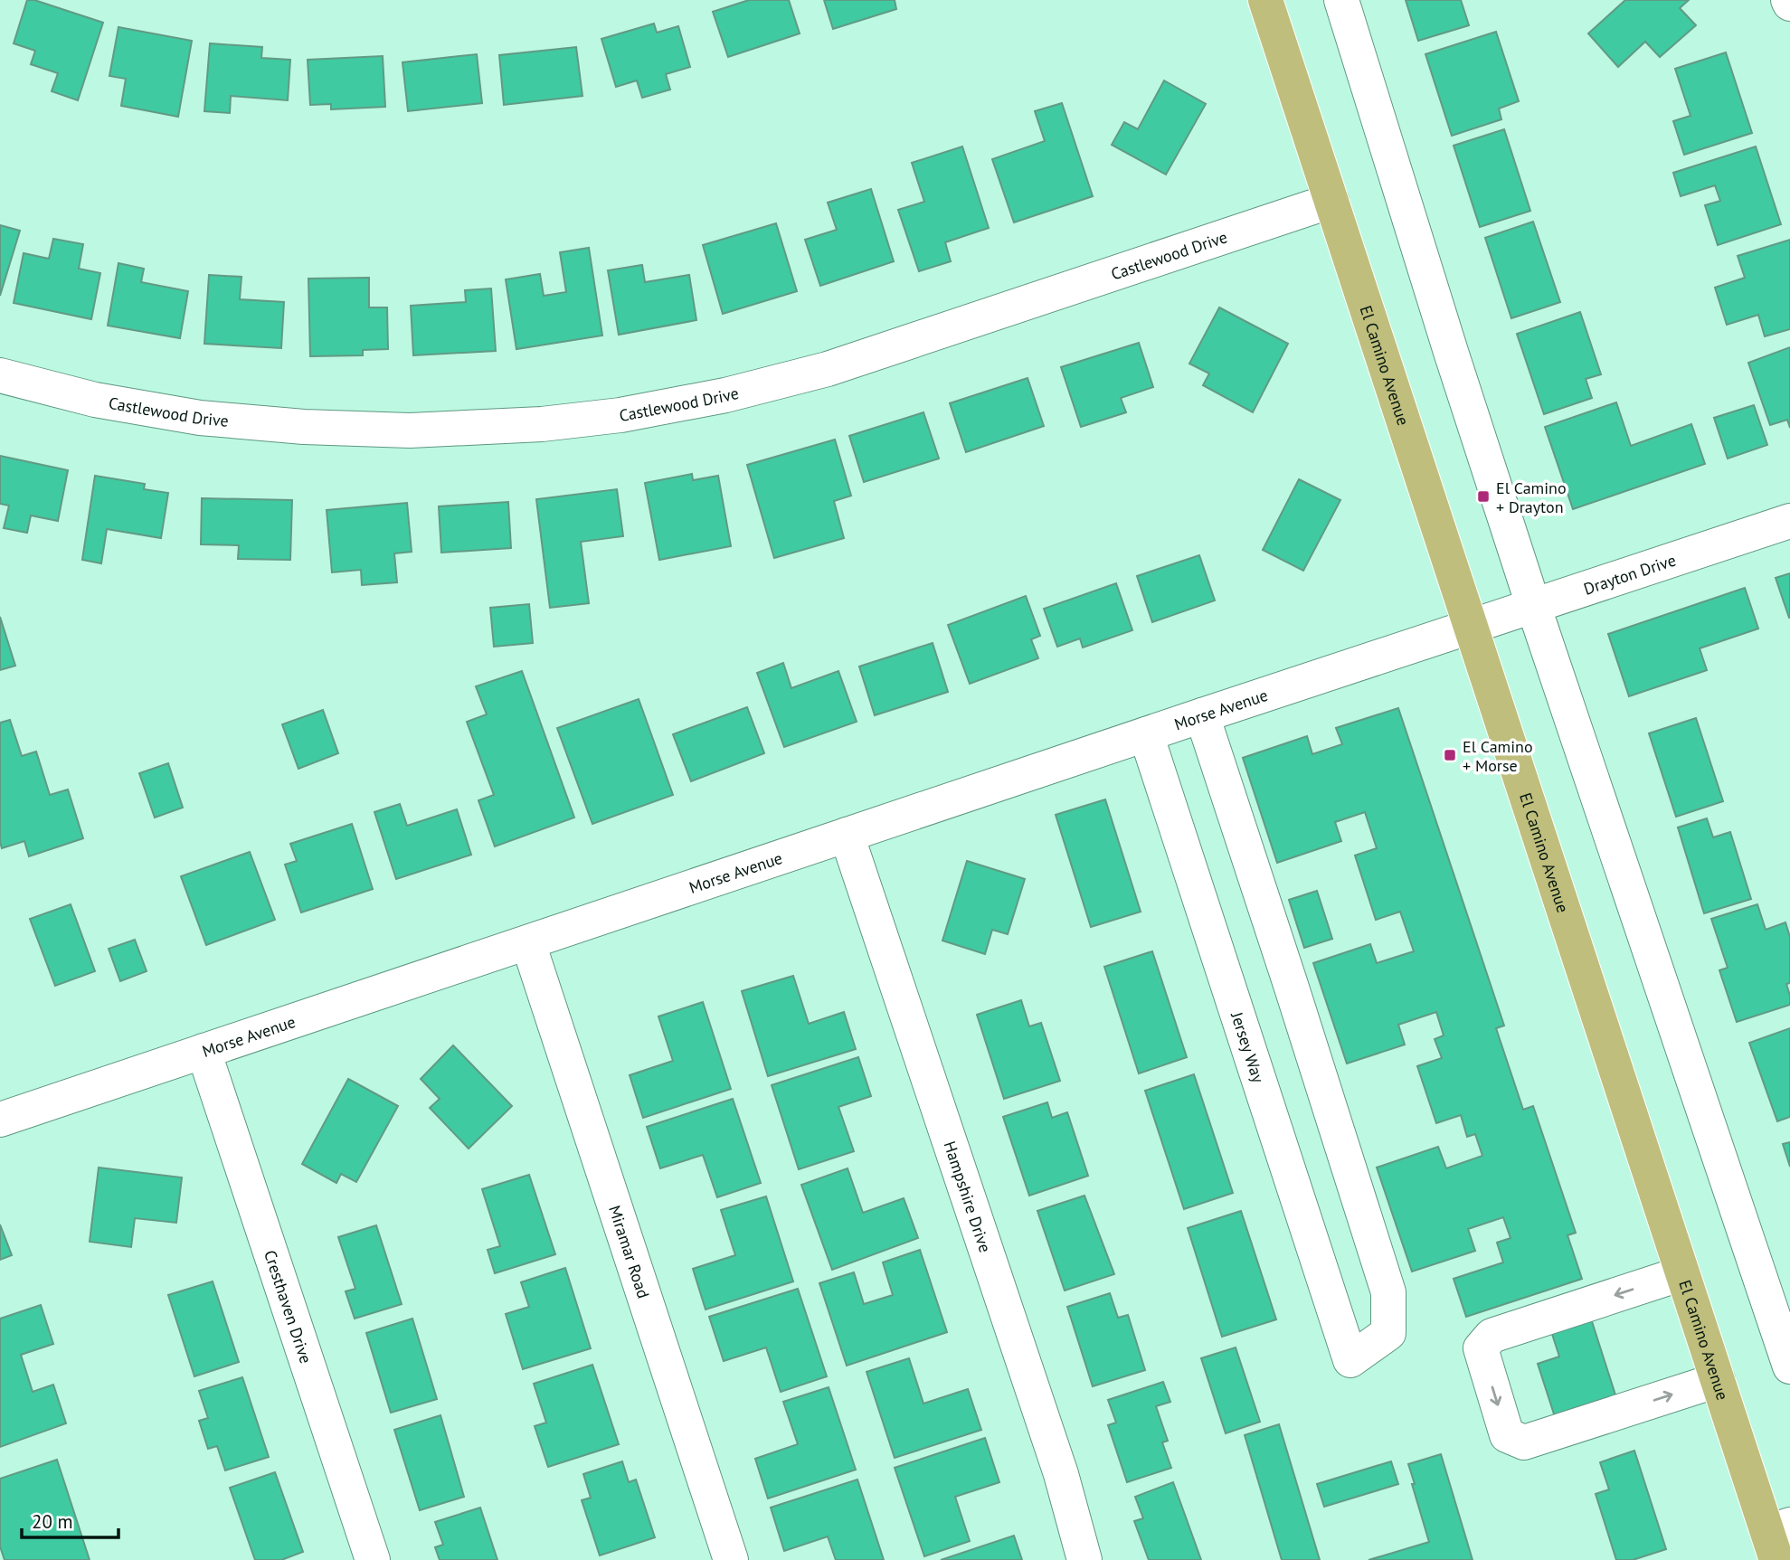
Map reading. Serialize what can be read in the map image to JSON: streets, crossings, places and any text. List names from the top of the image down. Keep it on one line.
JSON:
{"streets":{"main road":["El Camino Avenue"],"street":["Castlewood Drive","Drayton Drive","Morse Avenue","Jersey Way","Hampshire Drive","Miramar Road","Cresthaven Drive"]},"crossings":[["Castlewood Drive","El Camino Avenue"],["El Camino Avenue","Drayton Drive"],["El Camino Avenue","Morse Avenue"],["Drayton Drive","Morse Avenue"],["Morse Avenue","Jersey Way"],["Morse Avenue","Hampshire Drive"],["Morse Avenue","Miramar Road"],["Morse Avenue","Cresthaven Drive"]],"places":{"transit":["El Camino + Drayton","El Camino + Morse"]},"scale_bar":"20 m"}
